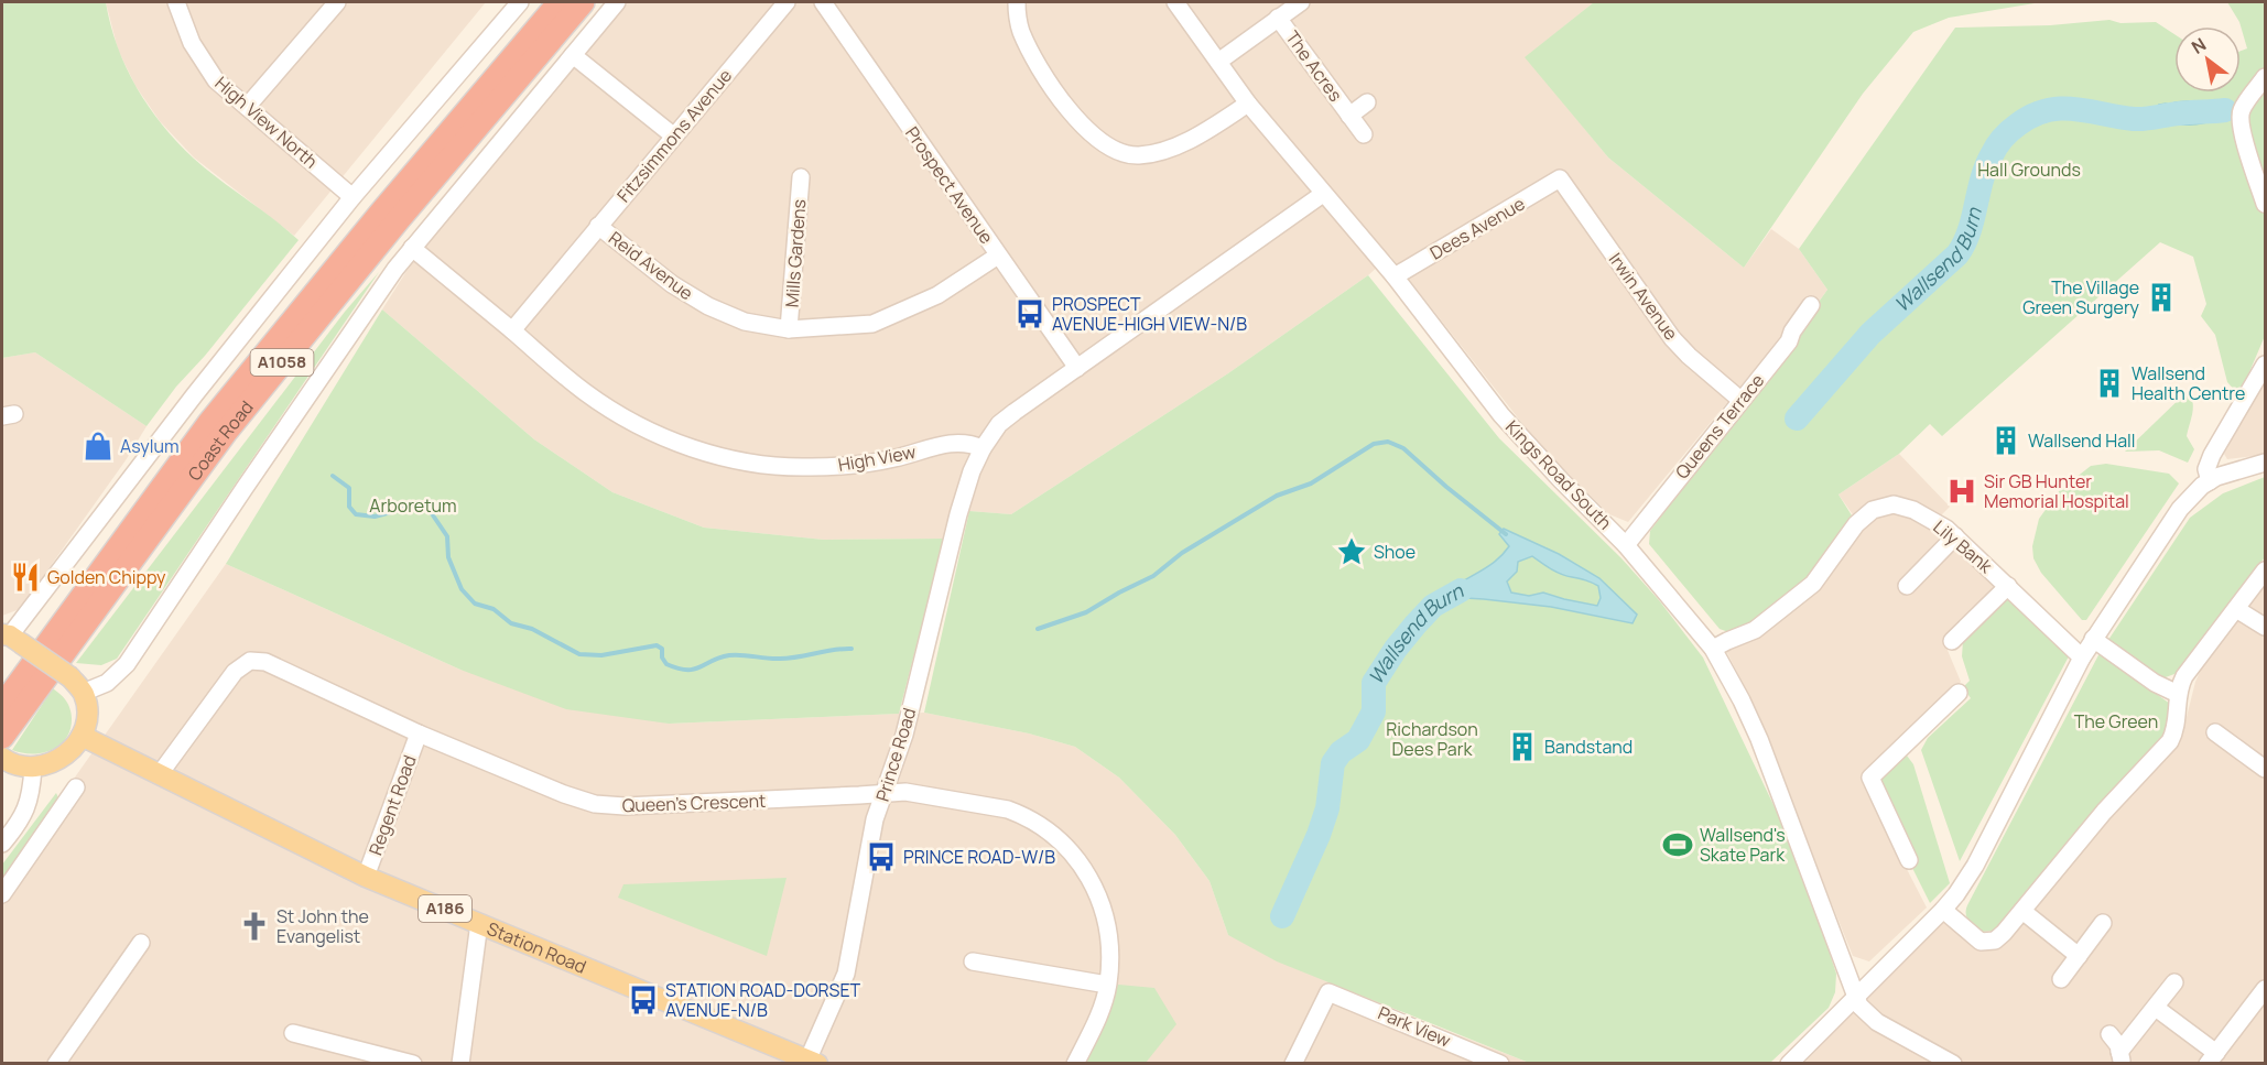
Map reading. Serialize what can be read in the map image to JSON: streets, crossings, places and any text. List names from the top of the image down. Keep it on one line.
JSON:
{"streets":{"highway":["A1058","Coast Road"],"main road":["A186","Station Road"],"street":["The Acres","High View North","Fitzsimmons Avenue","Prospect Avenue","Dees Avenue","Mills Gardens","Reid Avenue","Irwin Avenue","Queens Terrace","High View","Kings Road South","Lily Bank","Prince Road","Queen's Crescent","Regent Road","Park View"]},"crossings":[["The Acres","Kings Road South"],["Fitzsimmons Avenue","Reid Avenue"],["Fitzsimmons Avenue","High View"],["Prospect Avenue","Reid Avenue"],["Dees Avenue","Irwin Avenue"],["Dees Avenue","Kings Road South"],["Mills Gardens","Reid Avenue"],["Irwin Avenue","Queens Terrace"],["Queens Terrace","Kings Road South"],["High View","Prince Road"],["Kings Road South","Lily Bank"],["Prince Road","Queen's Crescent"],["Prince Road","Station Road"],["Queen's Crescent","Regent Road"],["Queen's Crescent","Station Road"],["Regent Road","Station Road"]],"water":["Wallsend Burn"],"parks":["Hall Grounds","Arboretum","The Green","Richardson Dees Park"],"places":{"building":["The Village Green Surgery","Wallsend Health Centre","Wallsend Hall","Bandstand"],"bus stop":["PROSPECT AVENUE-HIGH VIEW-N/B","PRINCE ROAD-W/B","STATION ROAD-DORSET AVENUE-N/B"],"shop":["Asylum"],"hospital":["Sir GB Hunter Memorial Hospital"],"place":["Shoe"],"restaurant":["Golden Chippy"],"sports":["Wallsend's Skate Park"],"church":["St John the Evangelist"]},"north":"top left"}
